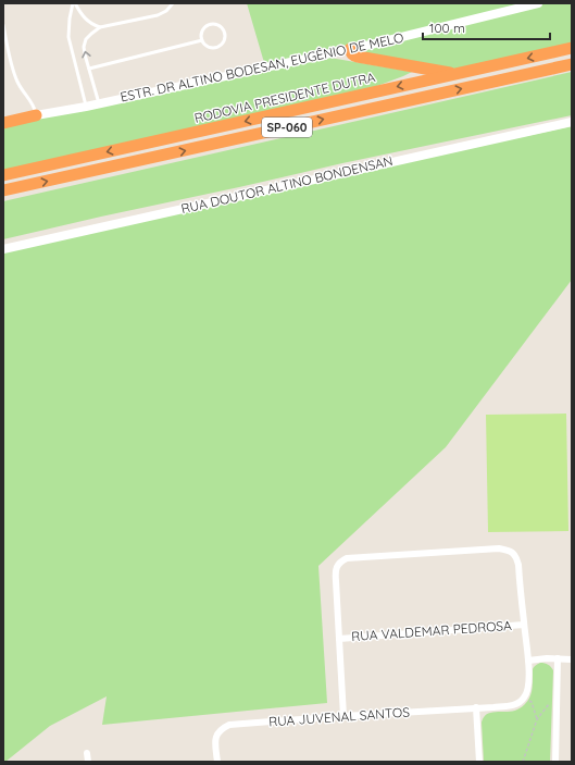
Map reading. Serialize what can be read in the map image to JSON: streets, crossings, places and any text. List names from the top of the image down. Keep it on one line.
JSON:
{"streets":{"highway":["RODOVIA PRESIDENTE DUTRA","SP-060"],"street":["ESTR. DR ALTINO BODESAN, EUGÊNIO DE MELO","RUA DOUTOR ALTINO BONDENSAN","RUA VALDEMAR PEDROSA","RUA JUVENAL SANTOS"]},"scale_bar":"100 m"}
